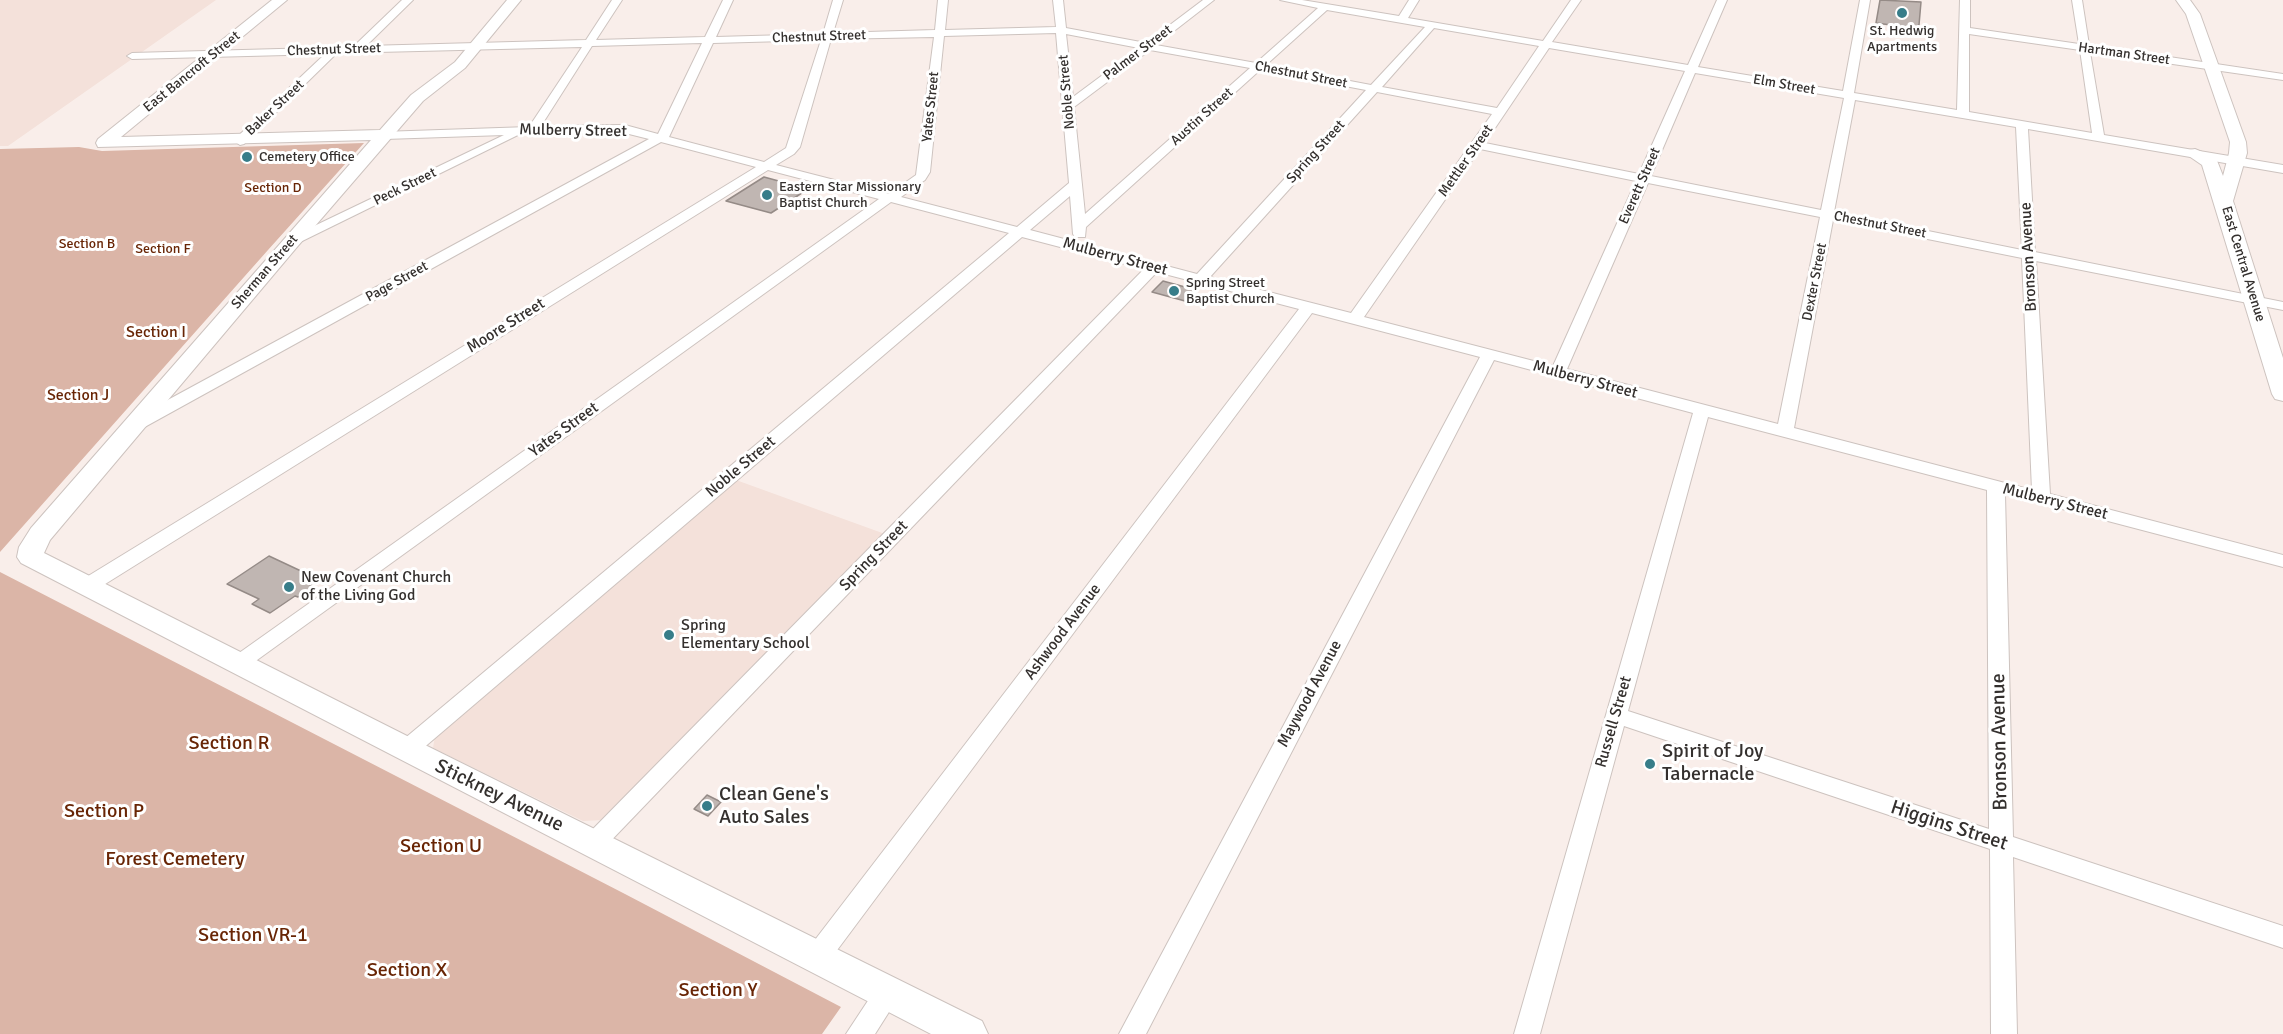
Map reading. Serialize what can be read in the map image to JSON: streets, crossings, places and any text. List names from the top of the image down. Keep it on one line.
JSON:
{"streets":{"street":["Chestnut Street","Palmer Street","Hartman Street","East Bancroft Street","Elm Street","Noble Street","Yates Street","Baker Street","Austin Street","Mulberry Street","Spring Street","Mettler Street","Everett Street","Peck Street","Bronson Avenue","East Central Avenue","Sherman Street","Page Street","Dexter Street","Moore Street","Ashwood Avenue","Maywood Avenue","Russell Street","Stickney Avenue","Higgins Street"]},"crossings":[["Chestnut Street","Palmer Street"],["Chestnut Street","East Bancroft Street"],["Chestnut Street","Noble Street"],["Chestnut Street","Yates Street"],["Chestnut Street","Baker Street"],["Chestnut Street","Austin Street"],["Chestnut Street","Spring Street"],["Chestnut Street","Mettler Street"],["Chestnut Street","Everett Street"],["Chestnut Street","Bronson Avenue"],["Chestnut Street","East Central Avenue"],["Chestnut Street","Sherman Street"],["Chestnut Street","Dexter Street"],["Chestnut Street","Moore Street"],["Palmer Street","Noble Street"],["Hartman Street","East Central Avenue"],["East Bancroft Street","Mulberry Street"],["Elm Street","Austin Street"],["Elm Street","Spring Street"],["Elm Street","Mettler Street"],["Elm Street","Everett Street"],["Elm Street","Bronson Avenue"],["Elm Street","East Central Avenue"],["Elm Street","Dexter Street"],["Noble Street","Austin Street"],["Noble Street","Mulberry Street"],["Noble Street","Stickney Avenue"],["Yates Street","Mulberry Street"],["Yates Street","Stickney Avenue"],["Baker Street","Mulberry Street"],["Mulberry Street","Spring Street"],["Mulberry Street","Mettler Street"],["Mulberry Street","Everett Street"],["Mulberry Street","Peck Street"],["Mulberry Street","Bronson Avenue"],["Mulberry Street","Sherman Street"],["Mulberry Street","Page Street"],["Mulberry Street","Dexter Street"],["Mulberry Street","Moore Street"],["Mulberry Street","Ashwood Avenue"],["Mulberry Street","Maywood Avenue"],["Mulberry Street","Russell Street"],["Spring Street","Stickney Avenue"],["Peck Street","Sherman Street"],["Bronson Avenue","Higgins Street"],["Sherman Street","Page Street"],["Sherman Street","Stickney Avenue"],["Moore Street","Stickney Avenue"],["Ashwood Avenue","Stickney Avenue"],["Russell Street","Higgins Street"]],"parks":["Section D","Section B","Section F","Section I","Section J","Section R","Section P","Section U","Forest Cemetery","Section VR-1","Section X","Section Y"],"places":["St. Hedwig Apartments","Cemetery Office","Eastern Star Missionary Baptist Church","Spring Street Baptist Church","New Covenant Church of the Living God","Spring Elementary School","Spirit of Joy Tabernacle","Clean Gene's Auto Sales"]}
